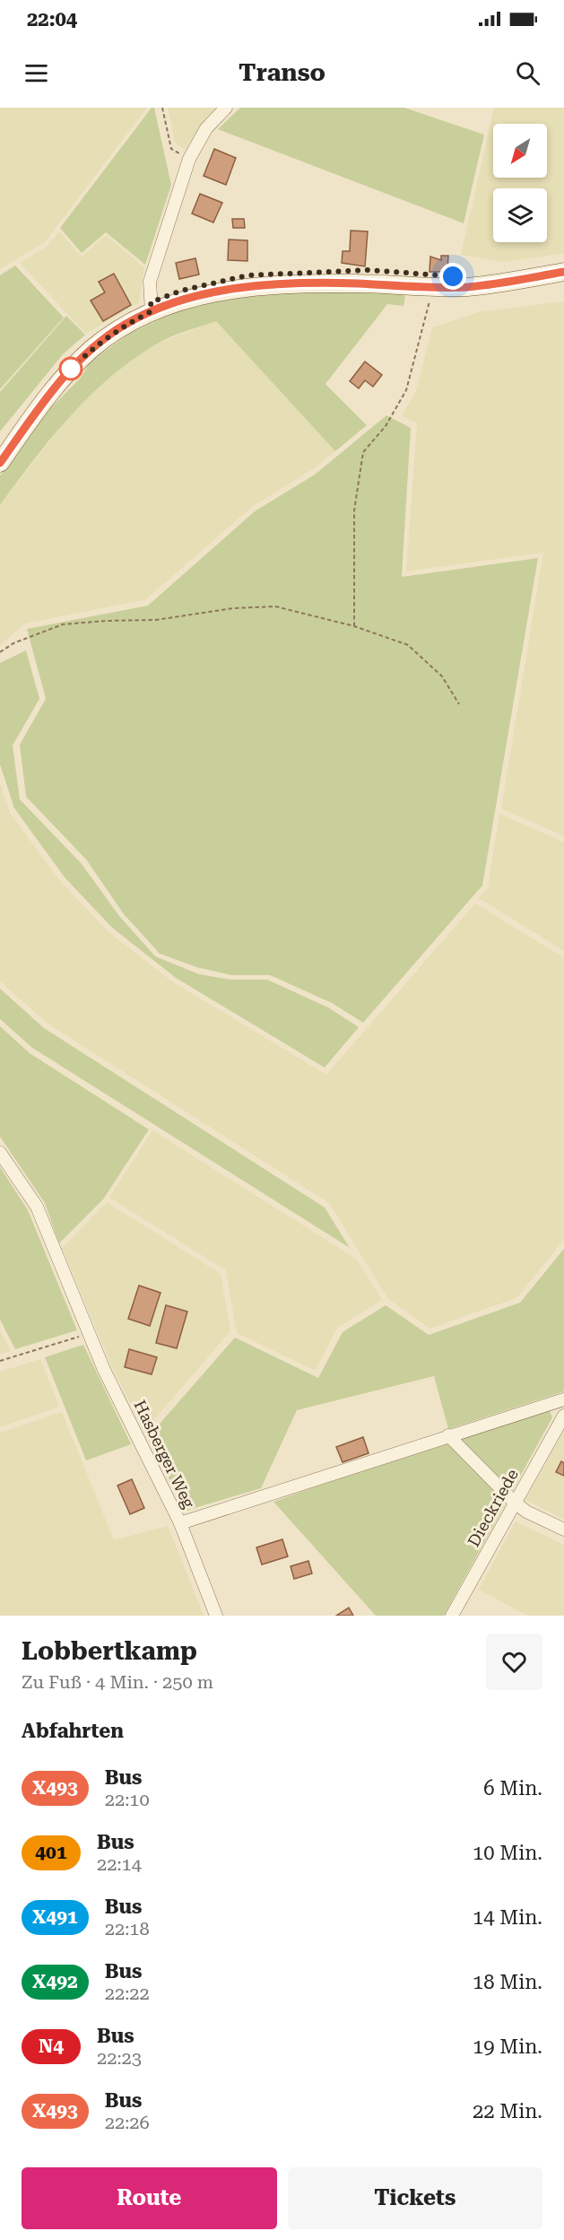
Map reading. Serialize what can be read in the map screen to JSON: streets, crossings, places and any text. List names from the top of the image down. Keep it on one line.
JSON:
{"streets":{"street":["Hasberger Weg","Dieckriede"]},"lines":["bus line X493"],"north":"bottom left","page":{"status":"22:04","header":"Transo","heading":[["Lobbertkamp","Zu Fuß · 4 Min. · 250 m"],"Abfahrten"],"list":[{"mark":"X493","name":"Bus","note":"22:10","value":"6 Min."},{"mark":"401","name":"Bus","note":"22:14","value":"10 Min."},{"mark":"X491","name":"Bus","note":"22:18","value":"14 Min."},{"mark":"X492","name":"Bus","note":"22:22","value":"18 Min."},{"mark":"N4","name":"Bus","note":"22:23","value":"19 Min."},{"mark":"X493","name":"Bus","note":"22:26","value":"22 Min."}],"buttons":["Route","Tickets"]}}
